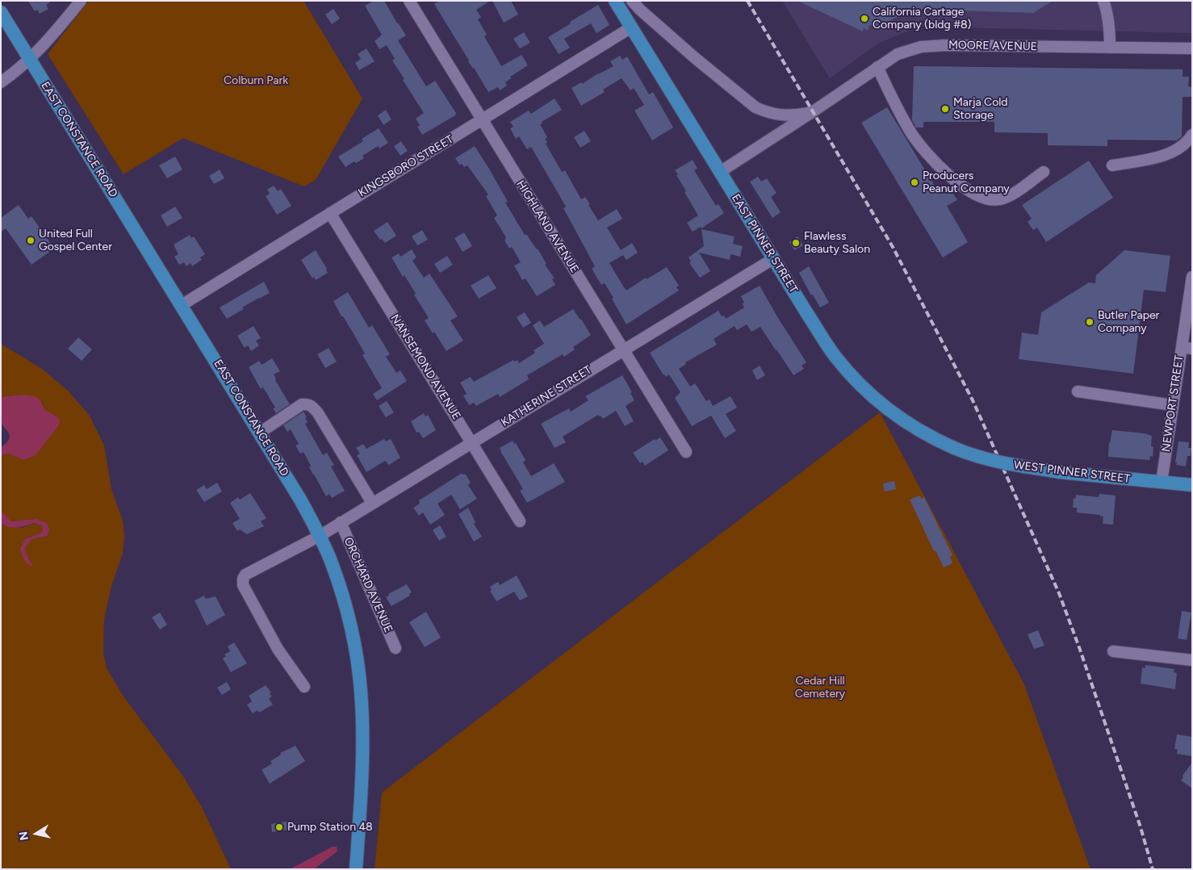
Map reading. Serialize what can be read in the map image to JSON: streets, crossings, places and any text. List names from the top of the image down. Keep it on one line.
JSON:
{"streets":{"main road":["EAST CONSTANCE ROAD","EAST PINNER STREET","WEST PINNER STREET"],"street":["MOORE AVENUE","KINGSBORO STREET","HIGHLAND AVENUE","NANSEMOND AVENUE","KATHERINE STREET","NEWPORT STREET","ORCHARD AVENUE"]},"crossings":[["MOORE AVENUE","EAST PINNER STREET"],["EAST CONSTANCE ROAD","KINGSBORO STREET"],["EAST CONSTANCE ROAD","KATHERINE STREET"],["KINGSBORO STREET","HIGHLAND AVENUE"],["KINGSBORO STREET","EAST PINNER STREET"],["KINGSBORO STREET","NANSEMOND AVENUE"],["HIGHLAND AVENUE","KATHERINE STREET"],["EAST PINNER STREET","KATHERINE STREET"],["EAST PINNER STREET","WEST PINNER STREET"],["NANSEMOND AVENUE","KATHERINE STREET"],["KATHERINE STREET","ORCHARD AVENUE"],["NEWPORT STREET","WEST PINNER STREET"]],"parks":["Colburn Park","Cedar Hill Cemetery"],"places":["California Cartage Company (bldg #8)","Marja Cold Storage","Producers Peanut Company","United Full Gospel Center","Flawless Beauty Salon","Butler Paper Company","Pump Station 48"],"north":"left"}
